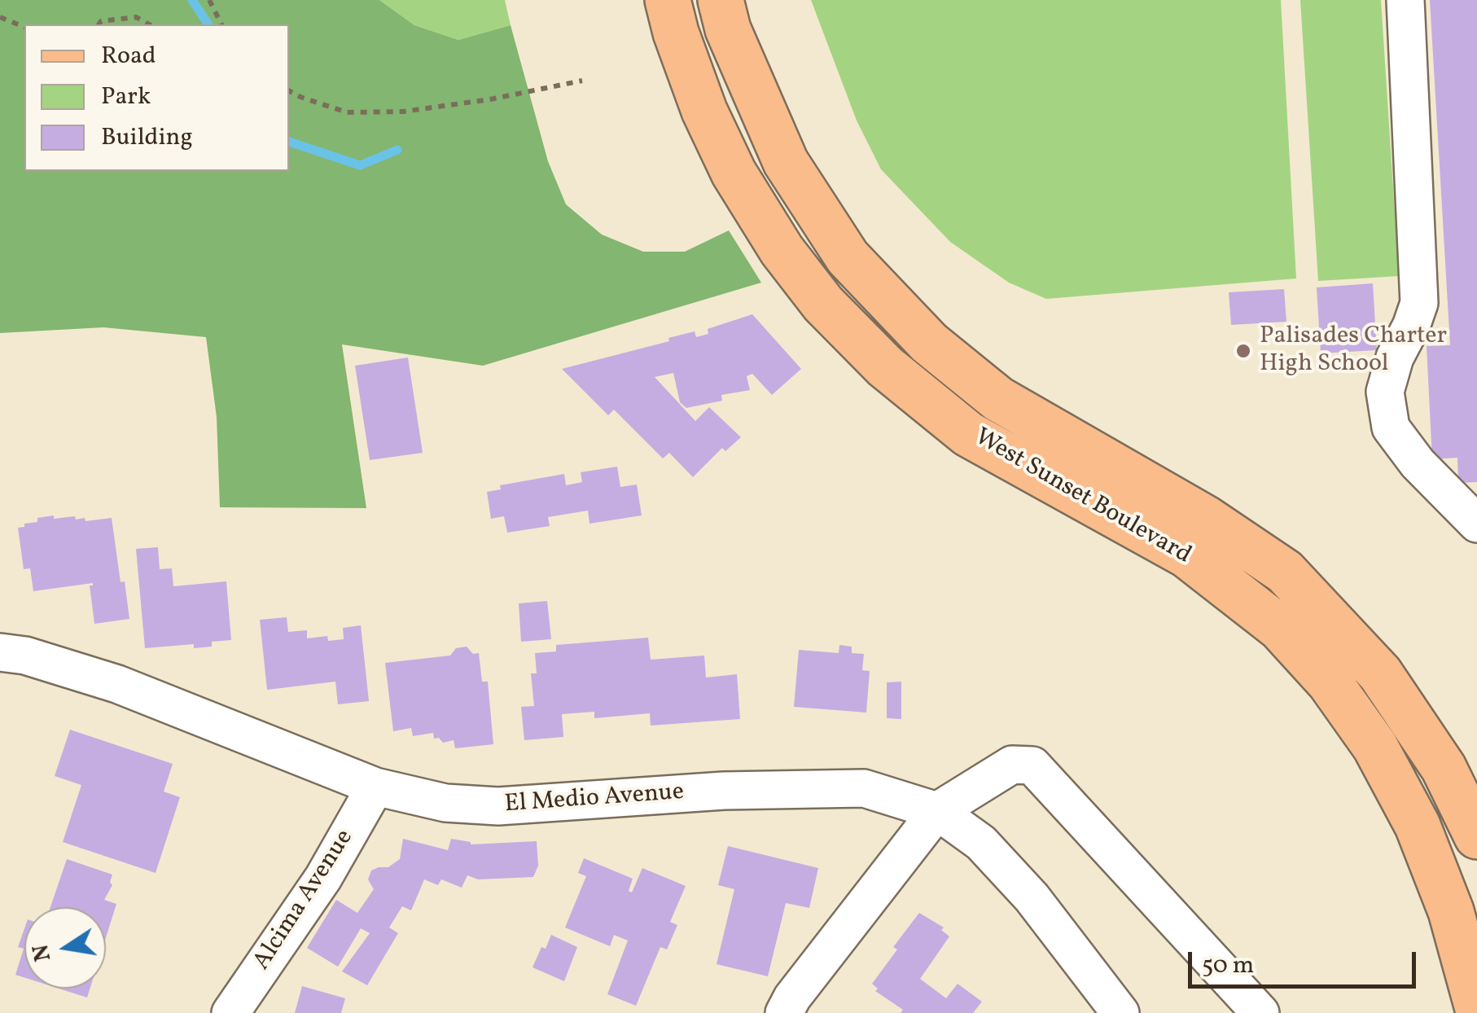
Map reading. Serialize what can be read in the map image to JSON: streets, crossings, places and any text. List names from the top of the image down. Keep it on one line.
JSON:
{"streets":{"main road":["West Sunset Boulevard"],"street":["El Medio Avenue","Alcima Avenue"]},"crossings":[["El Medio Avenue","Alcima Avenue"]],"places":["Palisades Charter High School"],"legend":["Road","Park","Building"],"scale_bar":"50 m","north":"left"}
